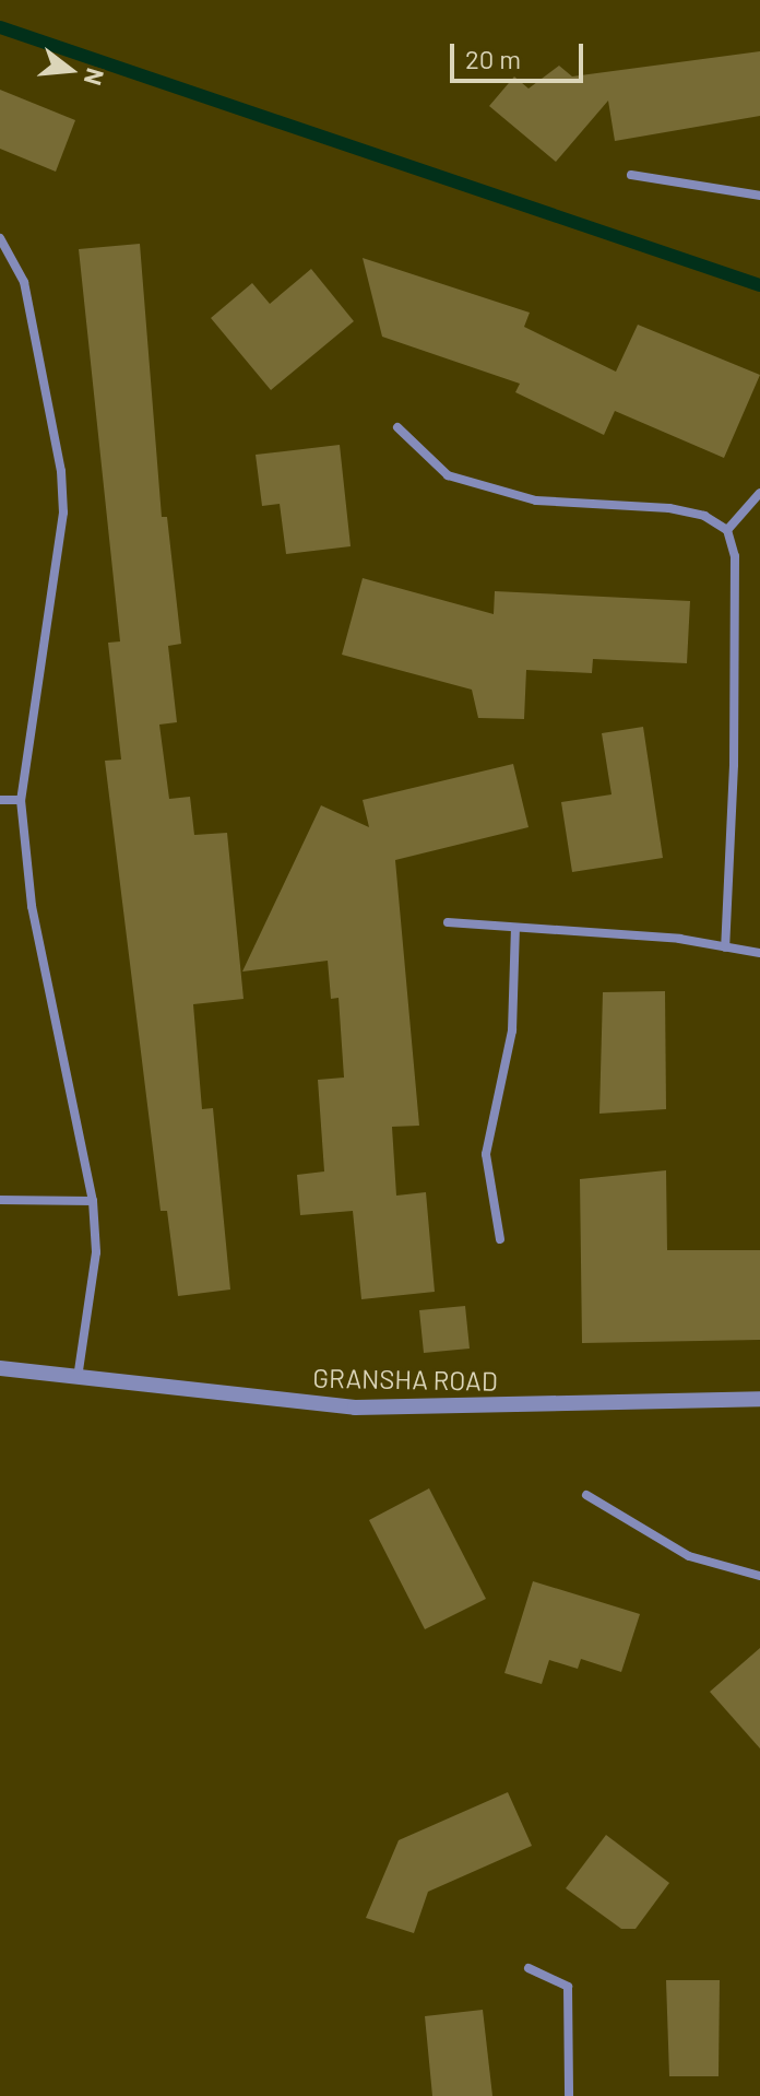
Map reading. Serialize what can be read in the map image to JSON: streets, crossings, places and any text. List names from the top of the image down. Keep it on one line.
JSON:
{"streets":{"street":["GRANSHA ROAD"]},"scale_bar":"20 m","north":"right"}
